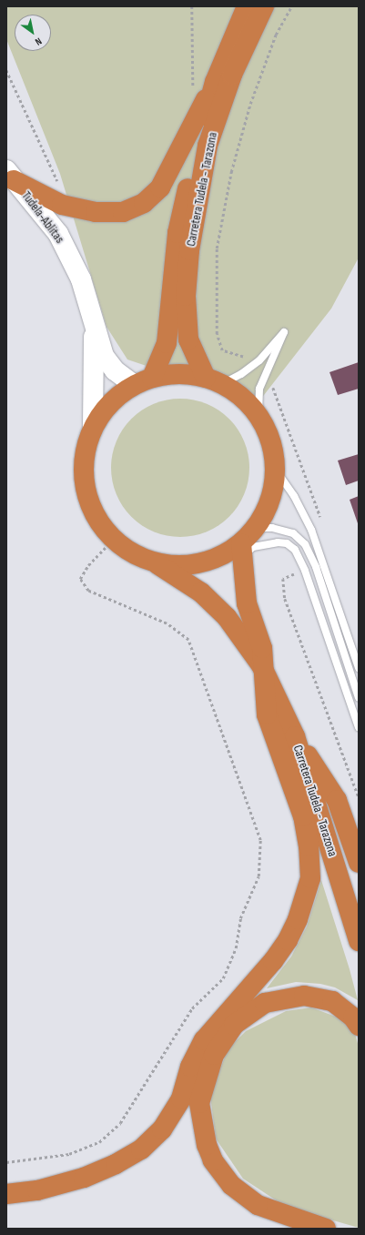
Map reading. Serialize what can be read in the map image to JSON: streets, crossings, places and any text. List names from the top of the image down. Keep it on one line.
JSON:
{"streets":{"highway":["Carretera Tudela - Tarazona"],"street":["Tudela-Ablitas"]},"north":"bottom right"}
